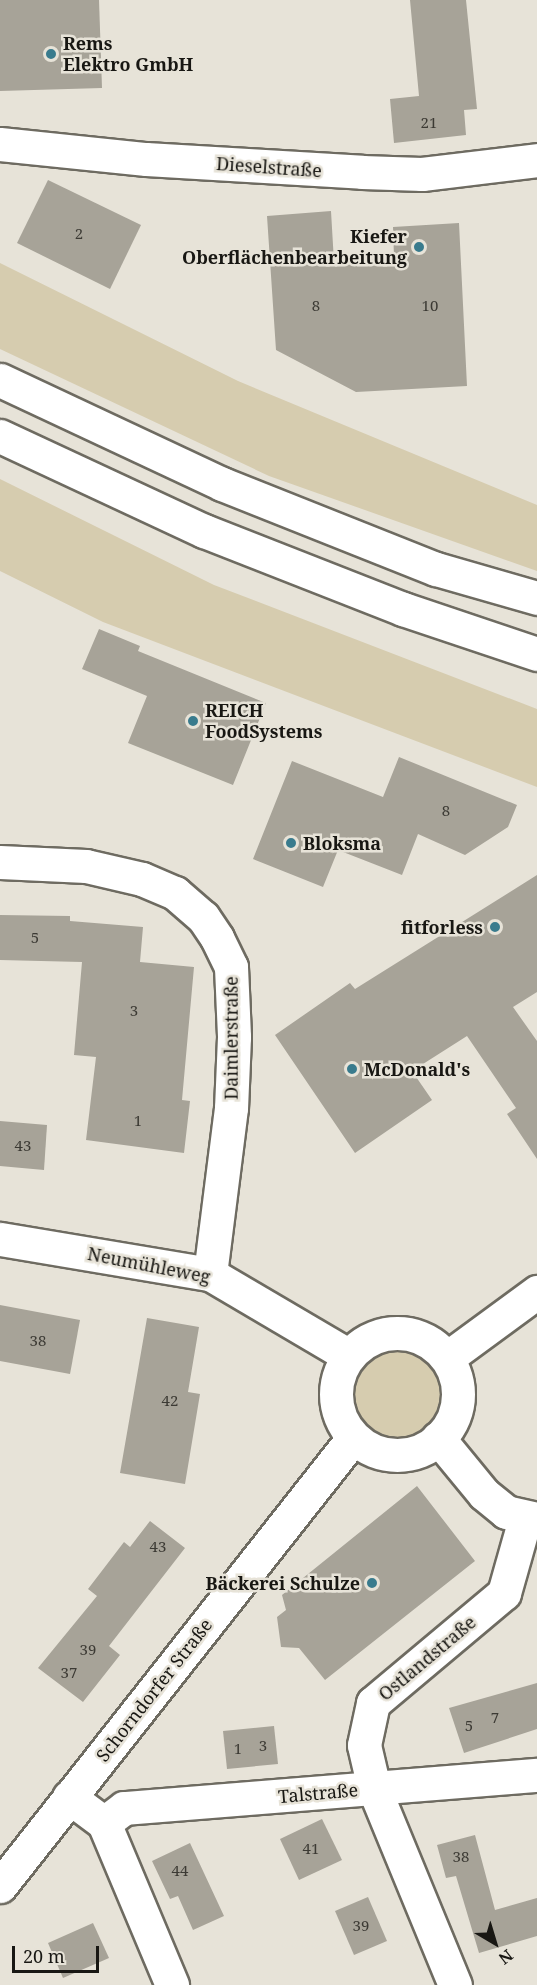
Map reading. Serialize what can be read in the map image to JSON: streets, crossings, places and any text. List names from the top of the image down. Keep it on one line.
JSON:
{"streets":{"main road":["Dieselstraße","Daimlerstraße","Neumühleweg","Ostlandstraße","Schorndorfer Straße","Talstraße"]},"crossings":[["Daimlerstraße","Neumühleweg"],["Neumühleweg","Ostlandstraße"],["Neumühleweg","Schorndorfer Straße"],["Ostlandstraße","Schorndorfer Straße"],["Ostlandstraße","Talstraße"]],"places":["Rems Elektro GmbH","Kiefer Oberflächenbearbeitung","REICH FoodSystems","Bloksma","fitforless","McDonald's","Bäckerei Schulze"],"house_numbers":["21","2","8","10","8","5","3","1","43","38","42","43","39","37","7","5","3","1","41","38","44","39"],"scale_bar":"20 m","north":"bottom right"}
